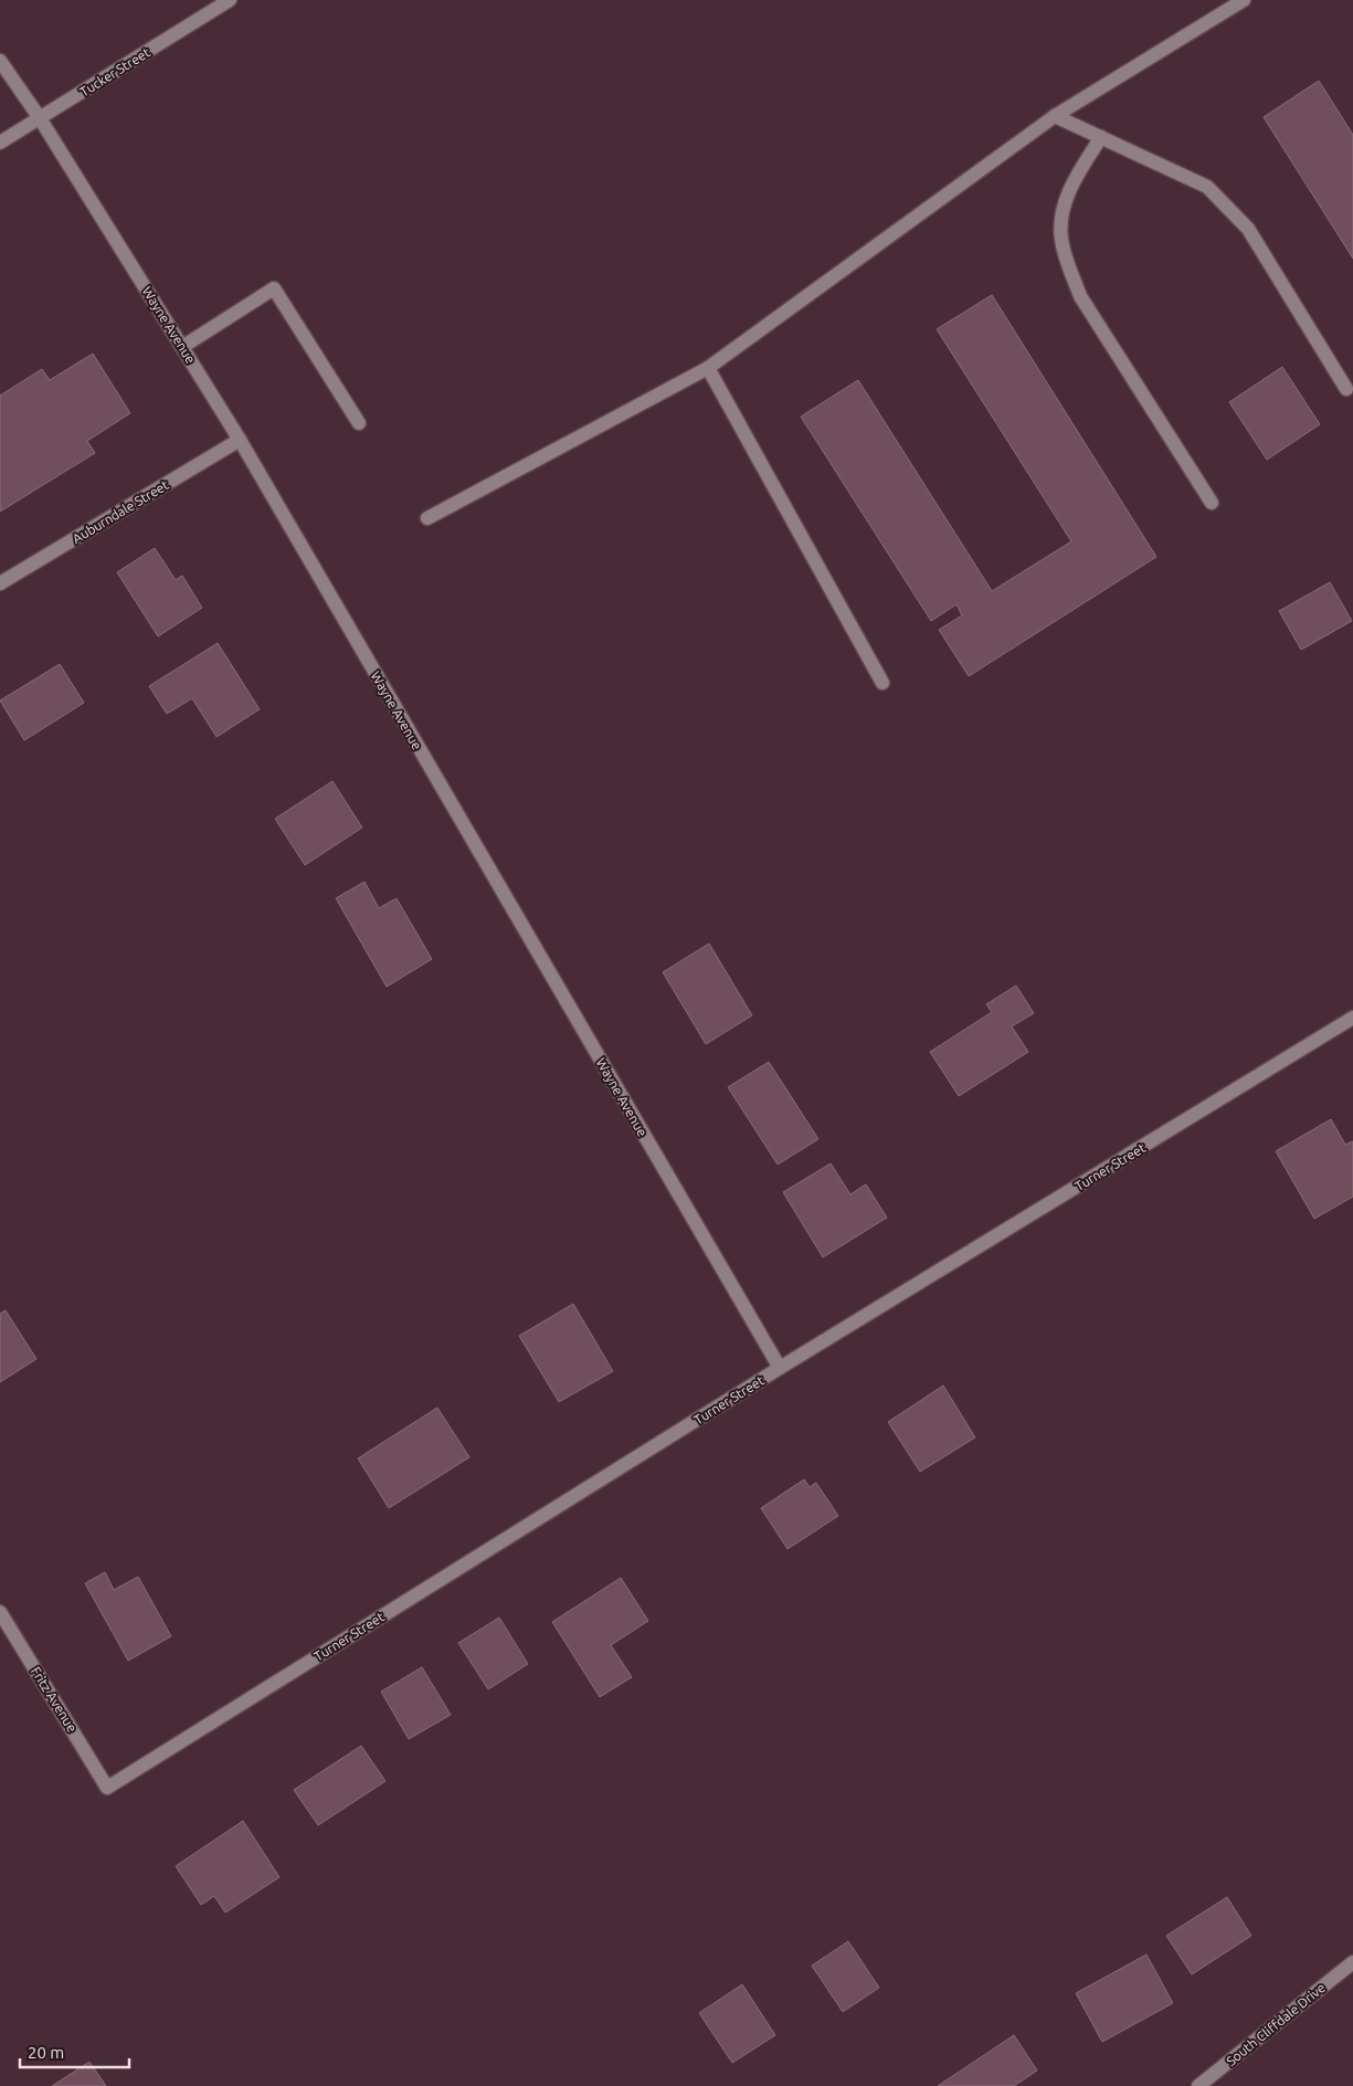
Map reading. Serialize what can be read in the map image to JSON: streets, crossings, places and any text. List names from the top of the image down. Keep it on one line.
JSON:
{"streets":{"street":["Tucker Street","Wayne Avenue","Auburndale Street","Turner Street","Fritz Avenue","South Cliffdale Drive"]},"crossings":[["Tucker Street","Wayne Avenue"],["Wayne Avenue","Auburndale Street"],["Wayne Avenue","Turner Street"],["Turner Street","Fritz Avenue"]],"scale_bar":"20 m"}
